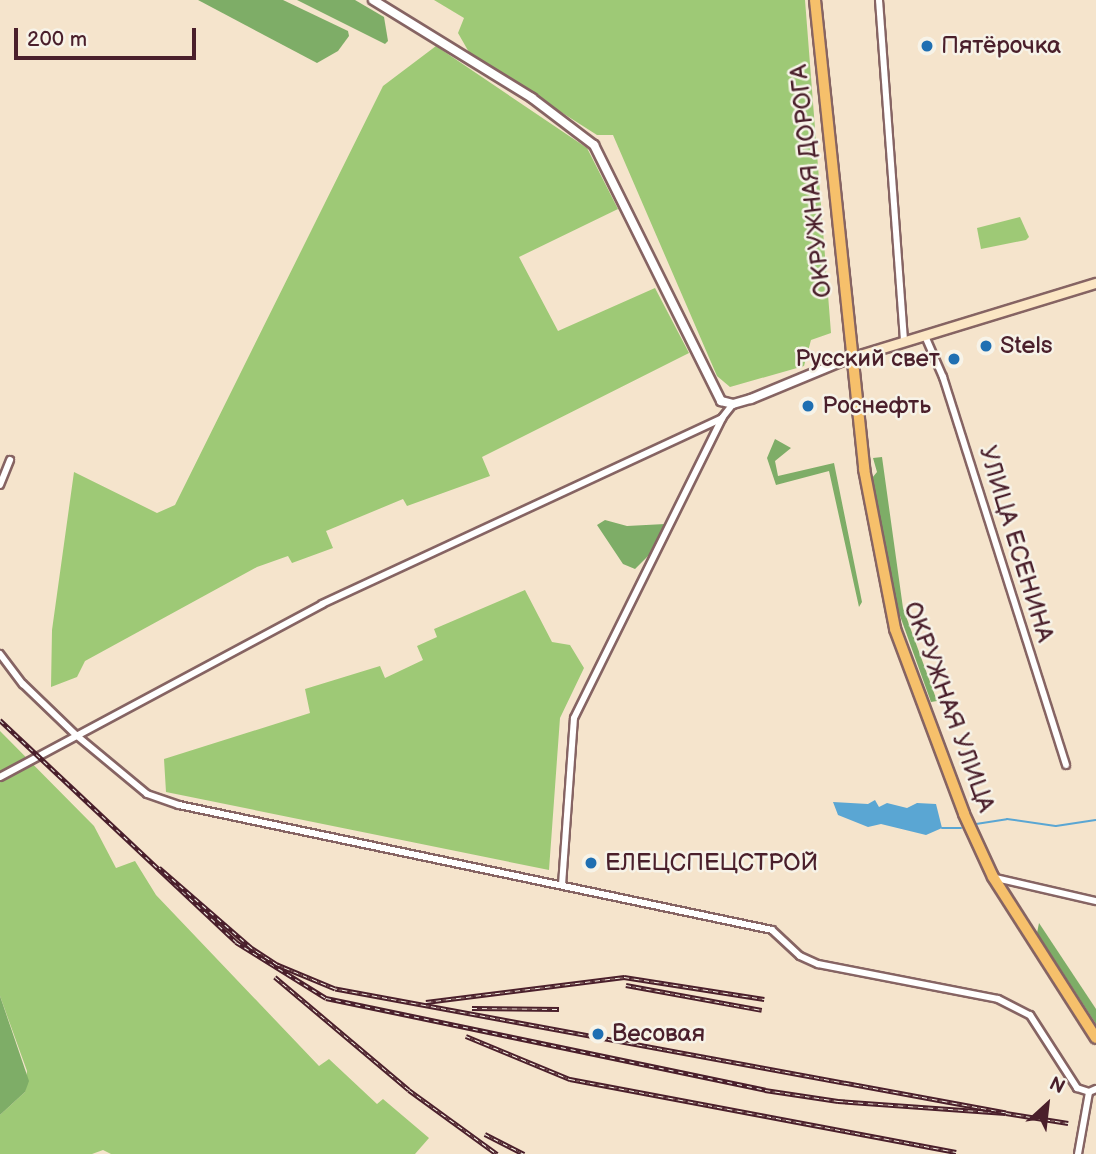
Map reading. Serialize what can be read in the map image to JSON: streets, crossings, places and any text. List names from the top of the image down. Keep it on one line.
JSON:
{"streets":{"highway":["ОКРУЖНАЯ ДОРОГА","ОКРУЖНАЯ УЛИЦА"],"street":["УЛИЦА ЕСЕНИНА"]},"crossings":[["ОКРУЖНАЯ ДОРОГА","ОКРУЖНАЯ УЛИЦА"]],"places":["Пятёрочка","Stels","Русский свет","Роснефть","ЕЛЕЦСПЕЦСТРОЙ","Весовая"],"scale_bar":"200 m","north":"top right"}
